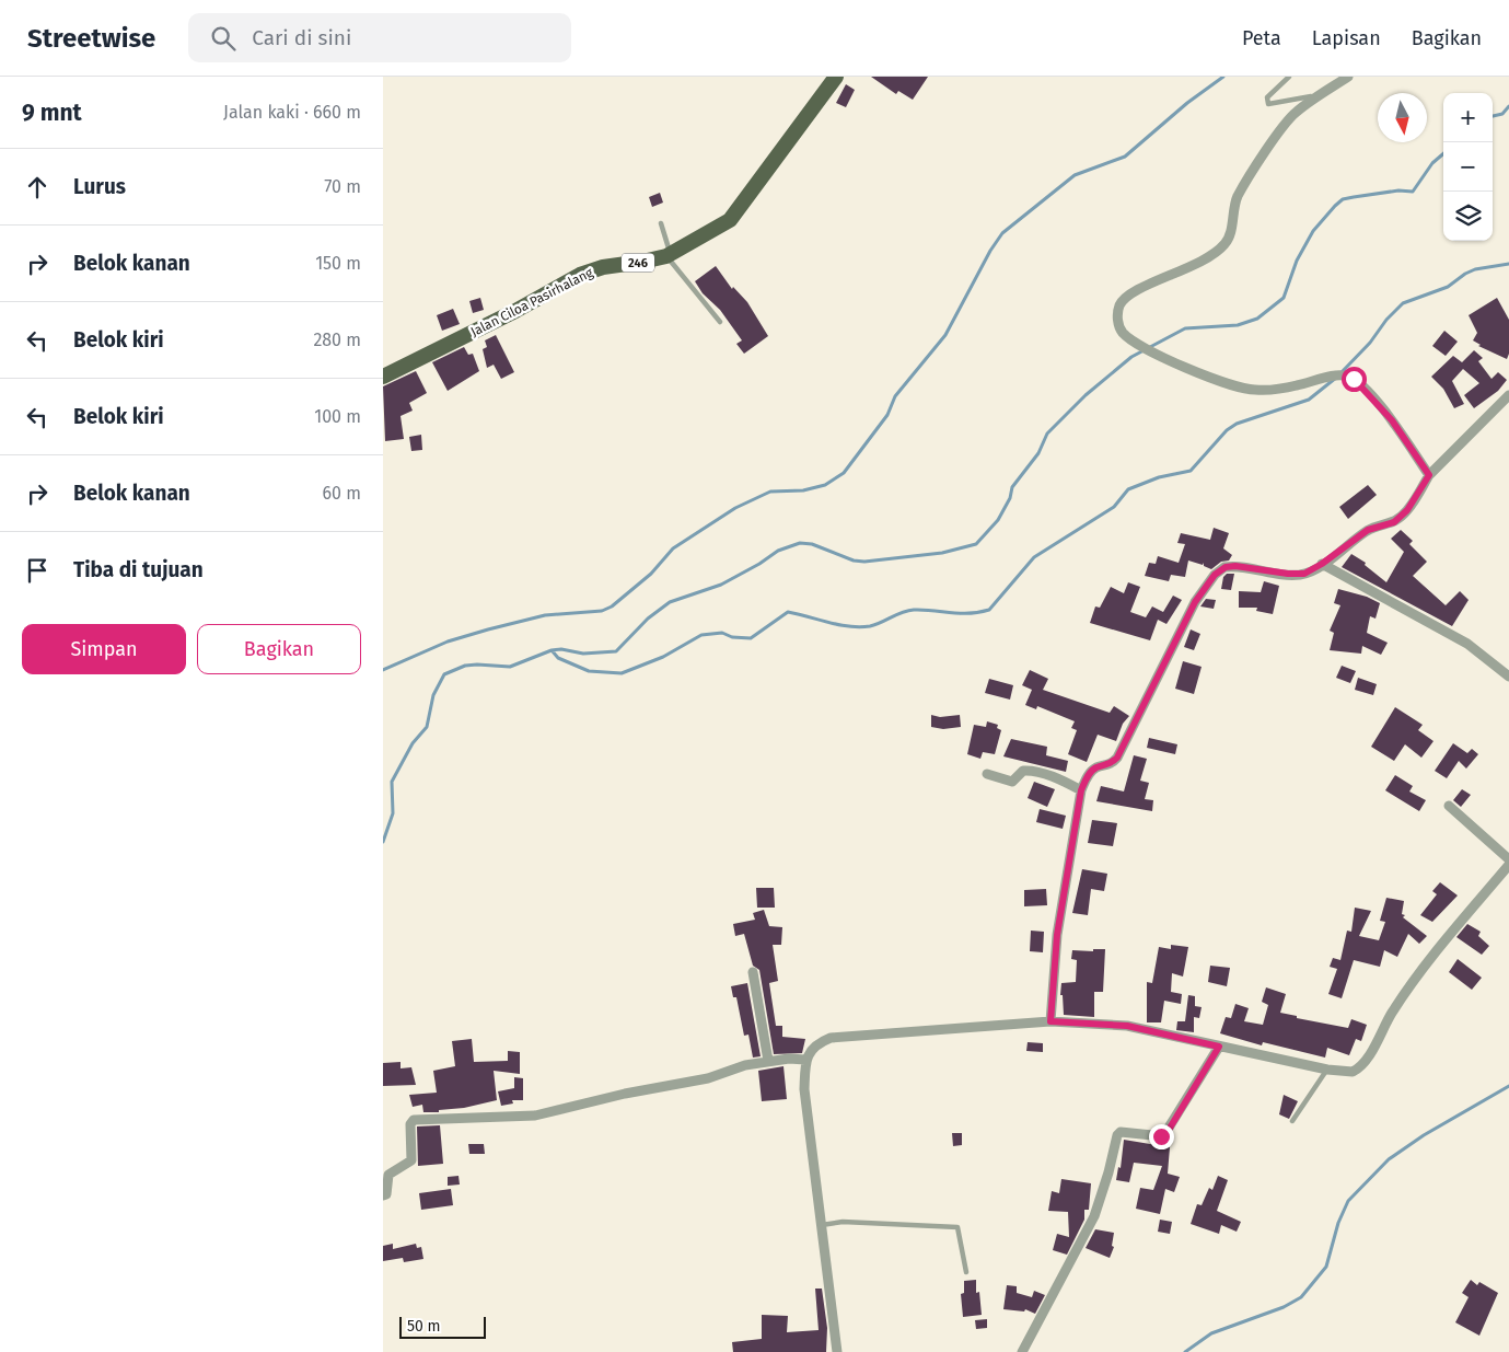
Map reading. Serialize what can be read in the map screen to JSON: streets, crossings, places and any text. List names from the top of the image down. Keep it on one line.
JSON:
{"streets":{"main road":["246","Jalan Ciloa Pasirhalang"]},"scale_bar":"50 m","north":"bottom","page":{"header":"Streetwise","search":"Cari di sini","nav":["Peta","Lapisan","Bagikan"],"heading":["9 mnt","Jalan kaki · 660 m"],"map_buttons":["+","−"],"list":[["Lurus","70 m"],["Belok kanan","150 m"],["Belok kiri","280 m"],["Belok kiri","100 m"],["Belok kanan","60 m"],"Tiba di tujuan"],"buttons":["Simpan","Bagikan"],"scale":"50 m"}}
